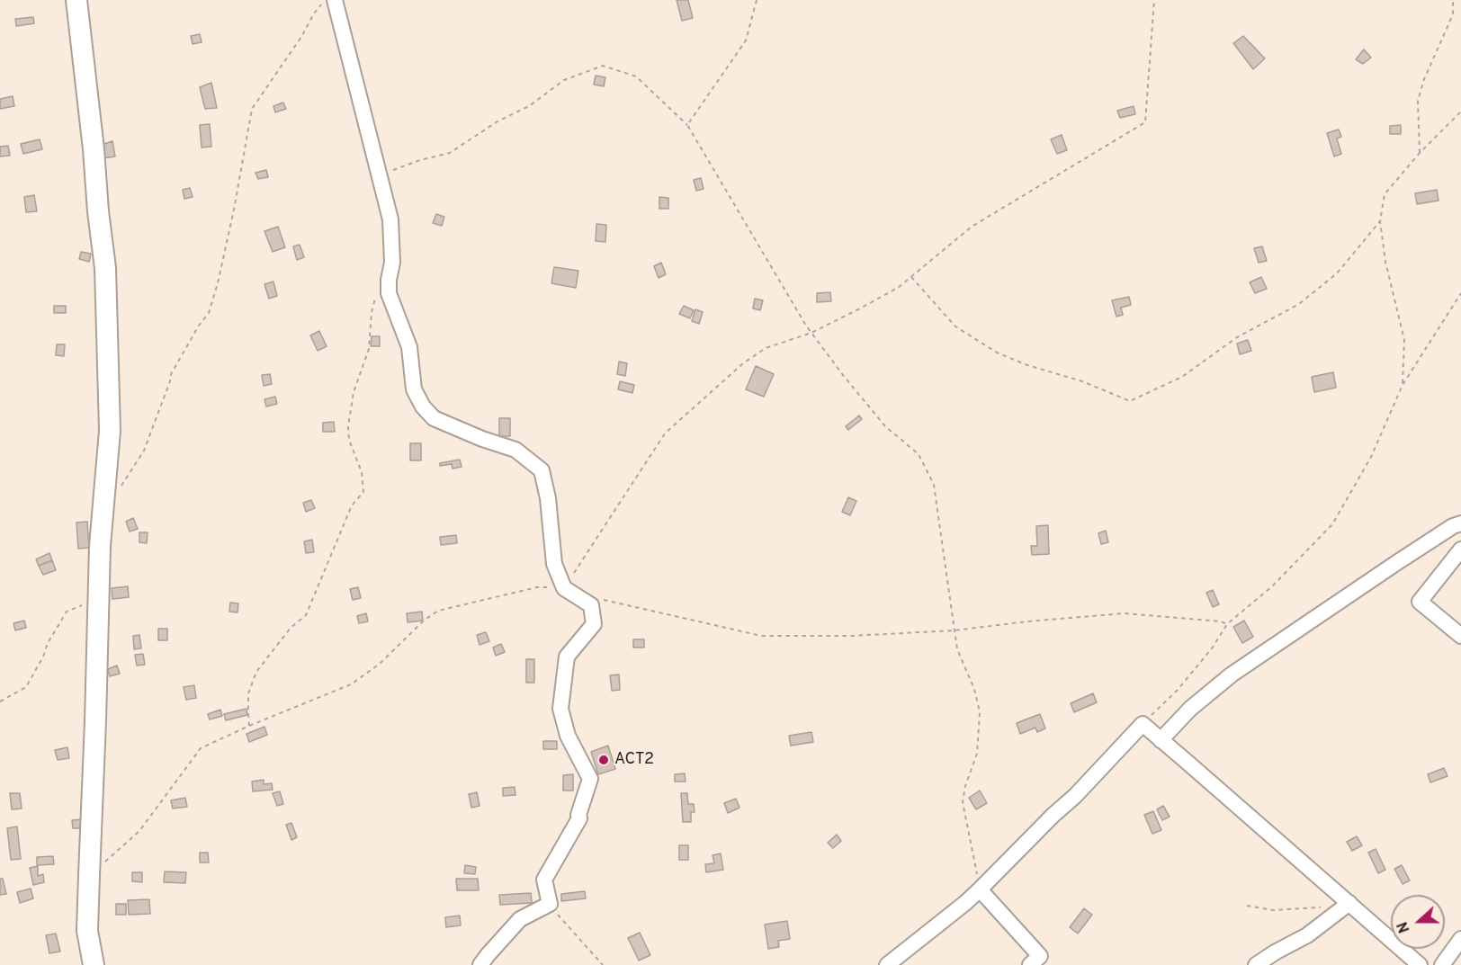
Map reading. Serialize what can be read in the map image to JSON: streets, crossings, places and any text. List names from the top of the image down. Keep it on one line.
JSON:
{"places":["ACT2"],"north":"left"}
